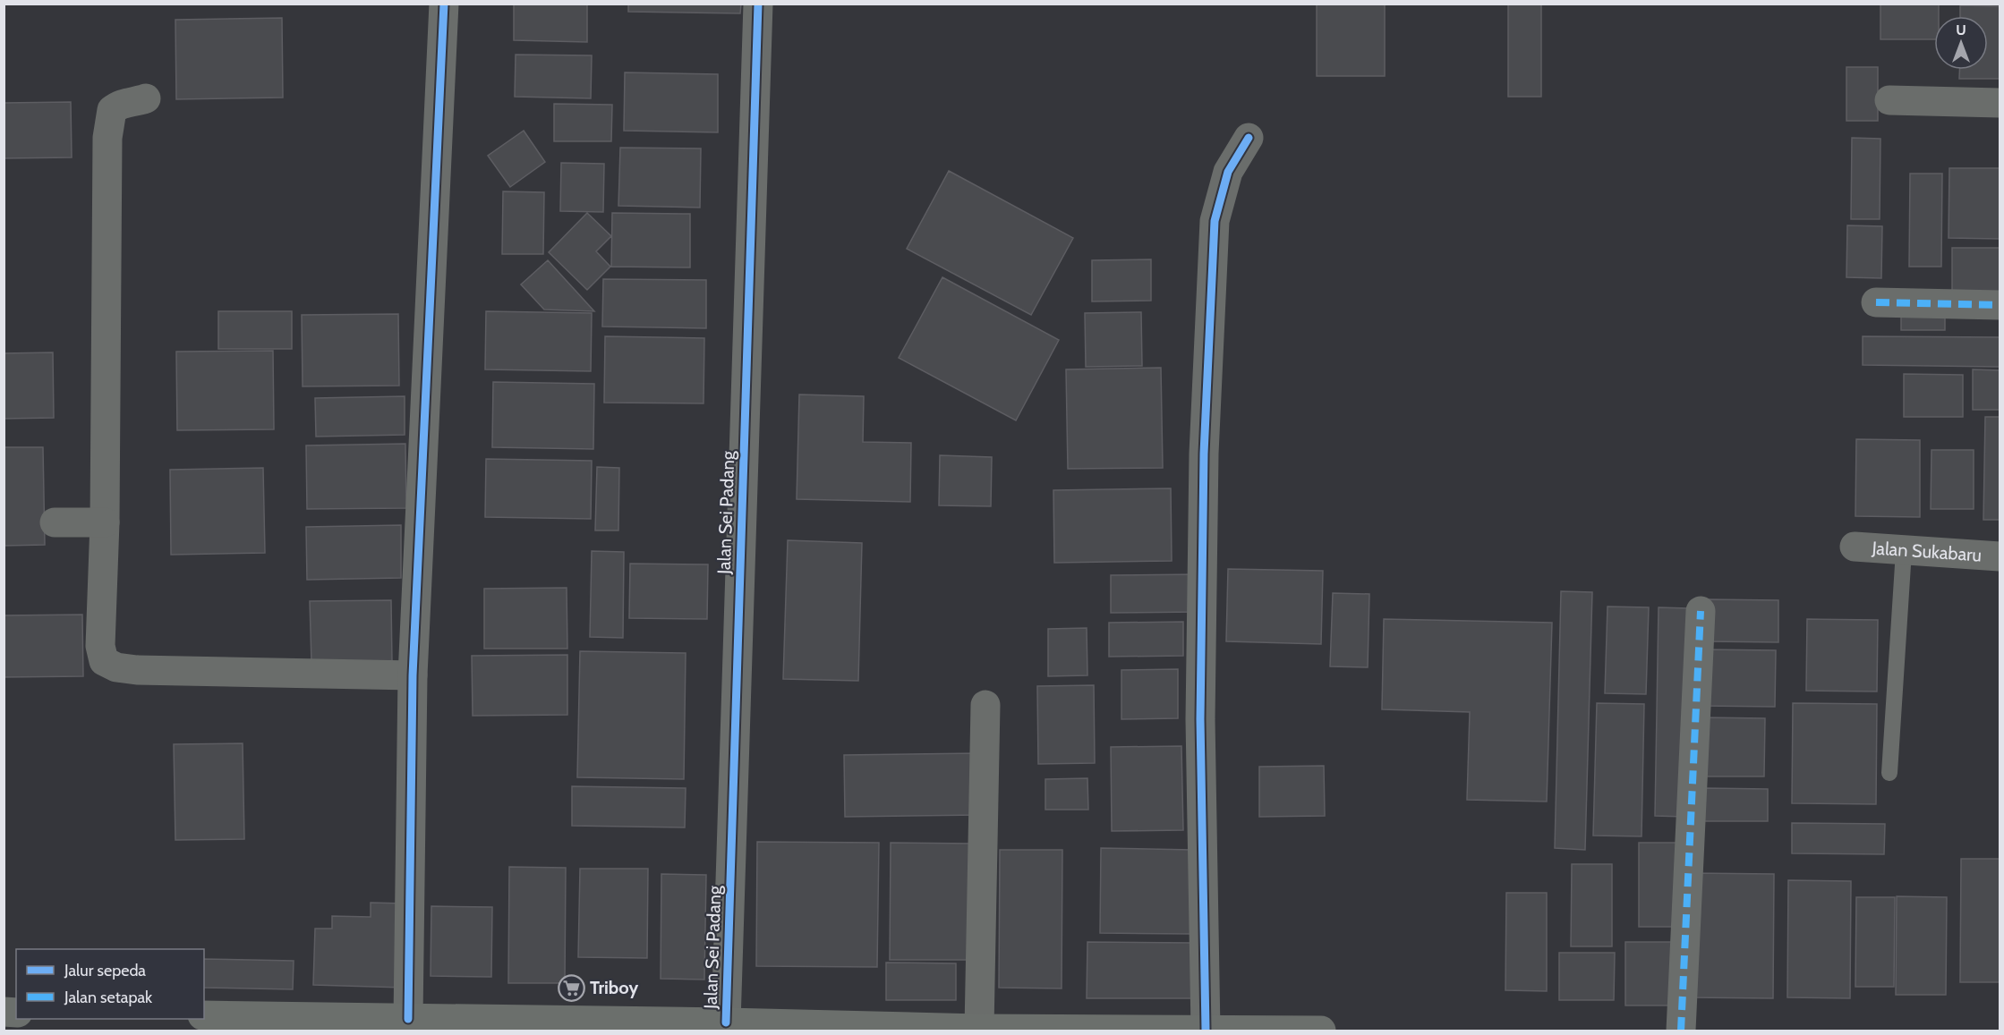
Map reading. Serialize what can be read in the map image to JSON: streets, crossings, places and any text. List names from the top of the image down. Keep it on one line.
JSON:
{"streets":{"street":["Jalan Sei Padang","Jalan Sukabaru"]},"places":{"supermarket":["Triboy"]},"legend":["Jalur sepeda","Jalan setapak"],"north":"top"}
